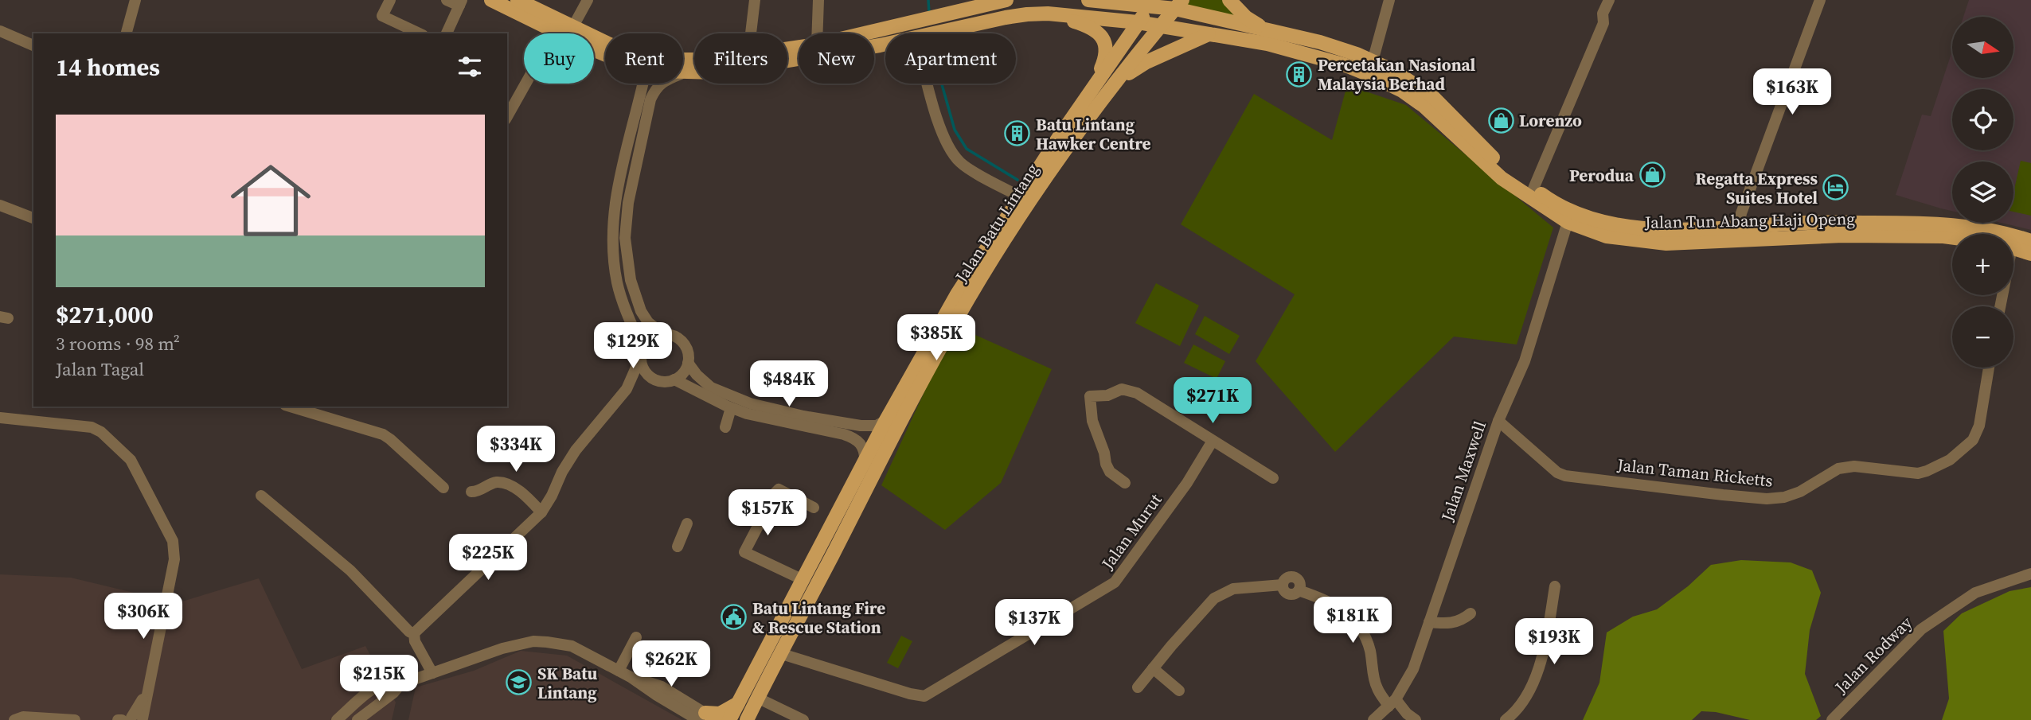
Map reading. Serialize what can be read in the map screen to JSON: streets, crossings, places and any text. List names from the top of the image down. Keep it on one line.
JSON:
{"streets":{"main road":["Jalan Tun Abang Haji Openg","Jalan Batu Lintang"],"street":["Jalan Maxwell","Jalan Taman Ricketts","Jalan Murut","Jalan Rodway"]},"crossings":[["Jalan Tun Abang Haji Openg","Jalan Batu Lintang"],["Jalan Tun Abang Haji Openg","Jalan Maxwell"],["Jalan Batu Lintang","Jalan Murut"],["Jalan Maxwell","Jalan Taman Ricketts"]],"places":{"building":["Percetakan Nasional Malaysia Berhad","Batu Lintang Hawker Centre"],"shop":["Lorenzo","Perodua"],"hotel":["Regatta Express Suites Hotel"],"public building":["Batu Lintang Fire & Rescue Station"],"school or university":["SK Batu Lintang"]},"north":"right","page":{"map_buttons":["+","−"],"chip":["Buy","Rent","Filters","New","Apartment"],"heading":"14 homes","price":["$163K","$385K","$129K","$484K","$271K","$334K","$157K","$225K","$306K","$181K","$137K","$193K","$262K","$215K"],"list":[{"name":"$271,000","note":"3 rooms · 98 m² · Jalan Tagal"}]}}
